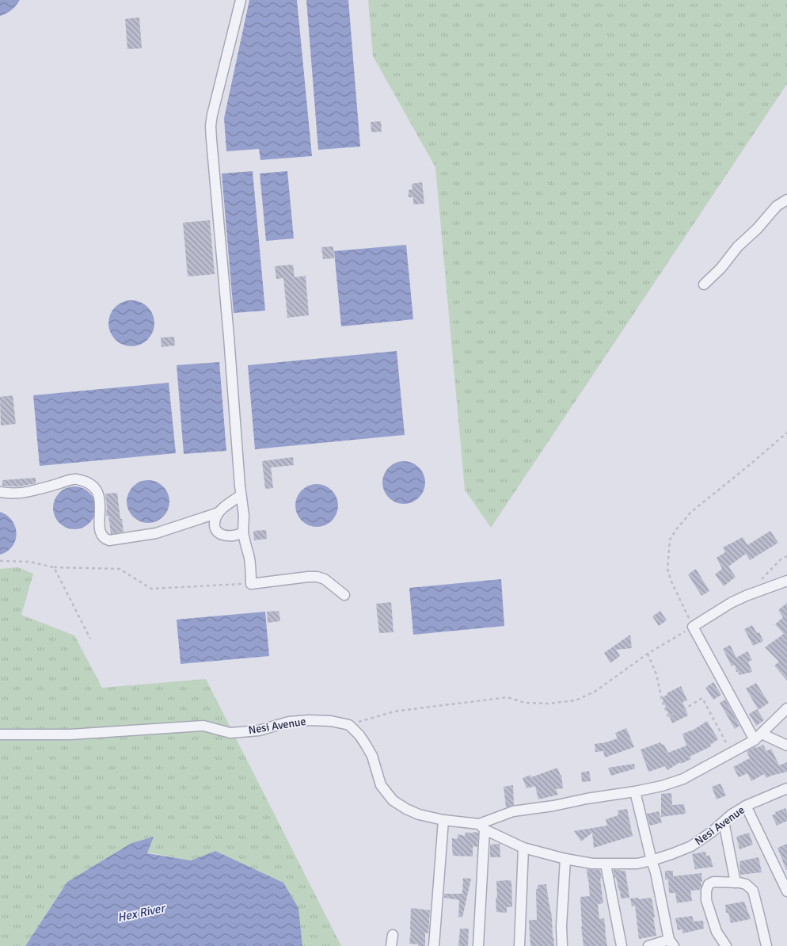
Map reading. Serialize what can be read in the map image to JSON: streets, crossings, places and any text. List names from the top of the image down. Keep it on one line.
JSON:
{"streets":{"street":["Nesi Avenue"]},"water":["Hex River"]}
